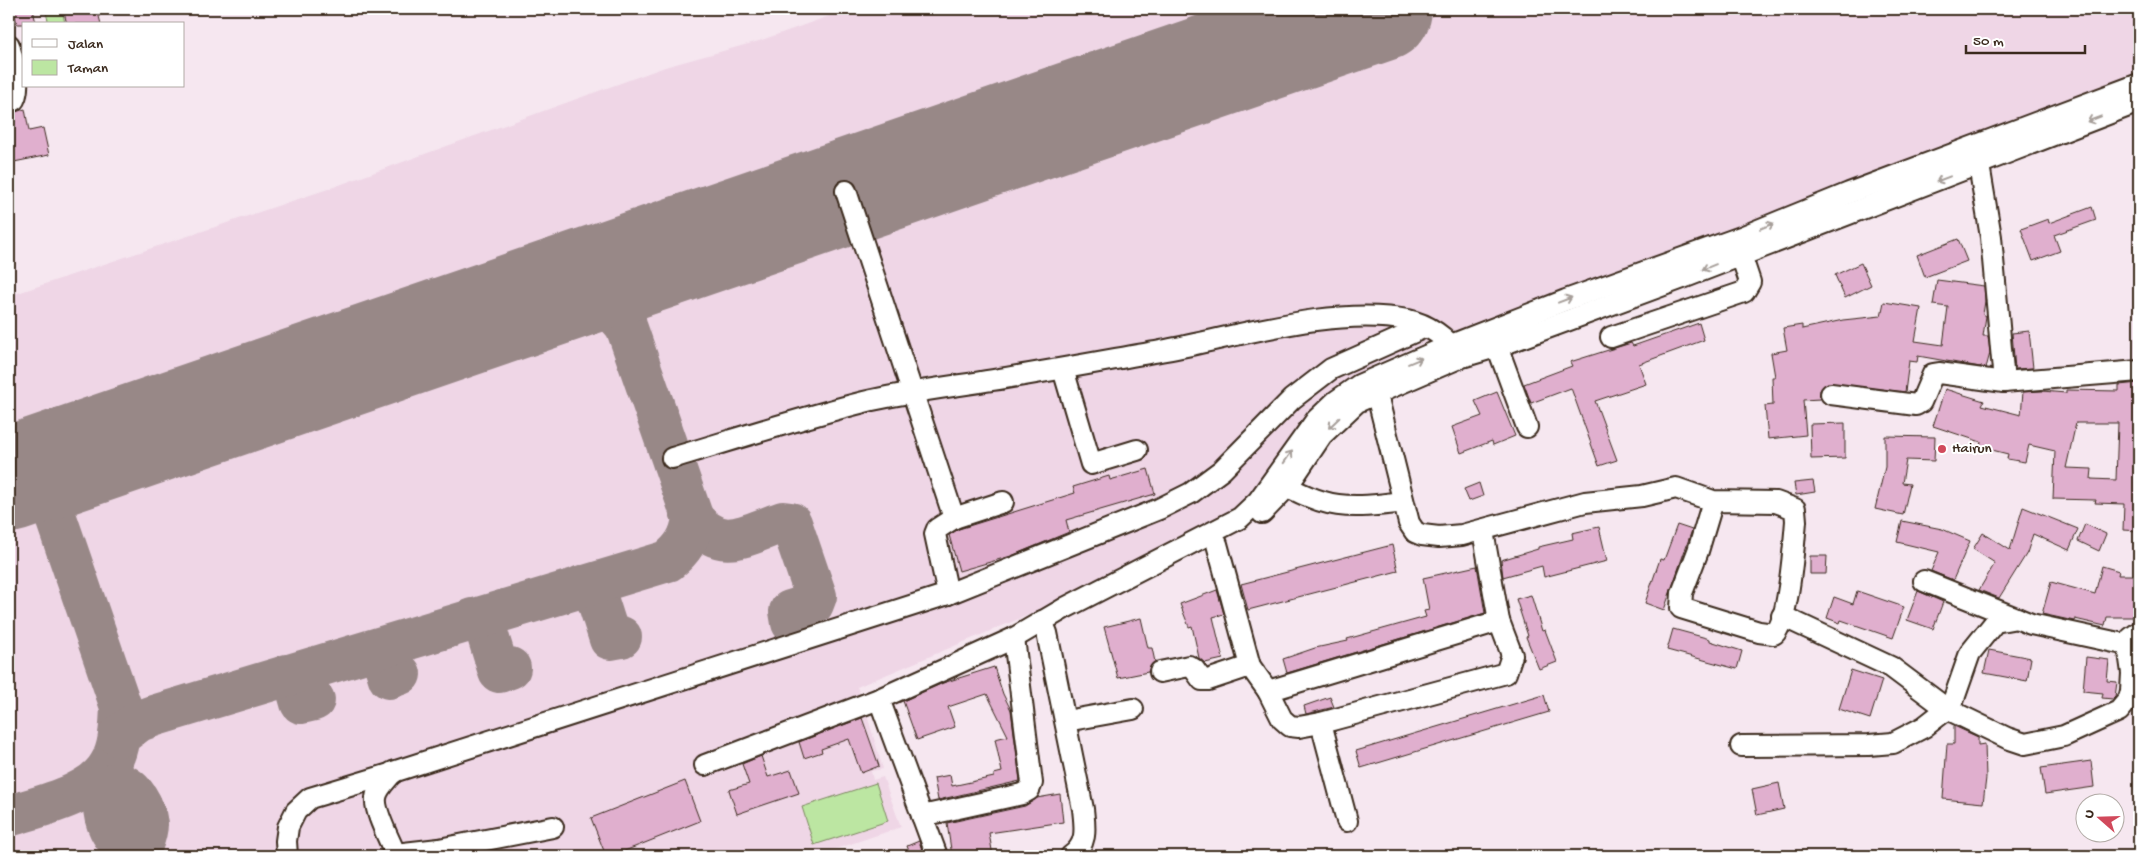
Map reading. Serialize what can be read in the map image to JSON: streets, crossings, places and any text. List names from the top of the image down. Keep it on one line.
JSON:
{"places":["Hairun"],"legend":["Jalan","Taman"],"scale_bar":"50 m","north":"left"}
